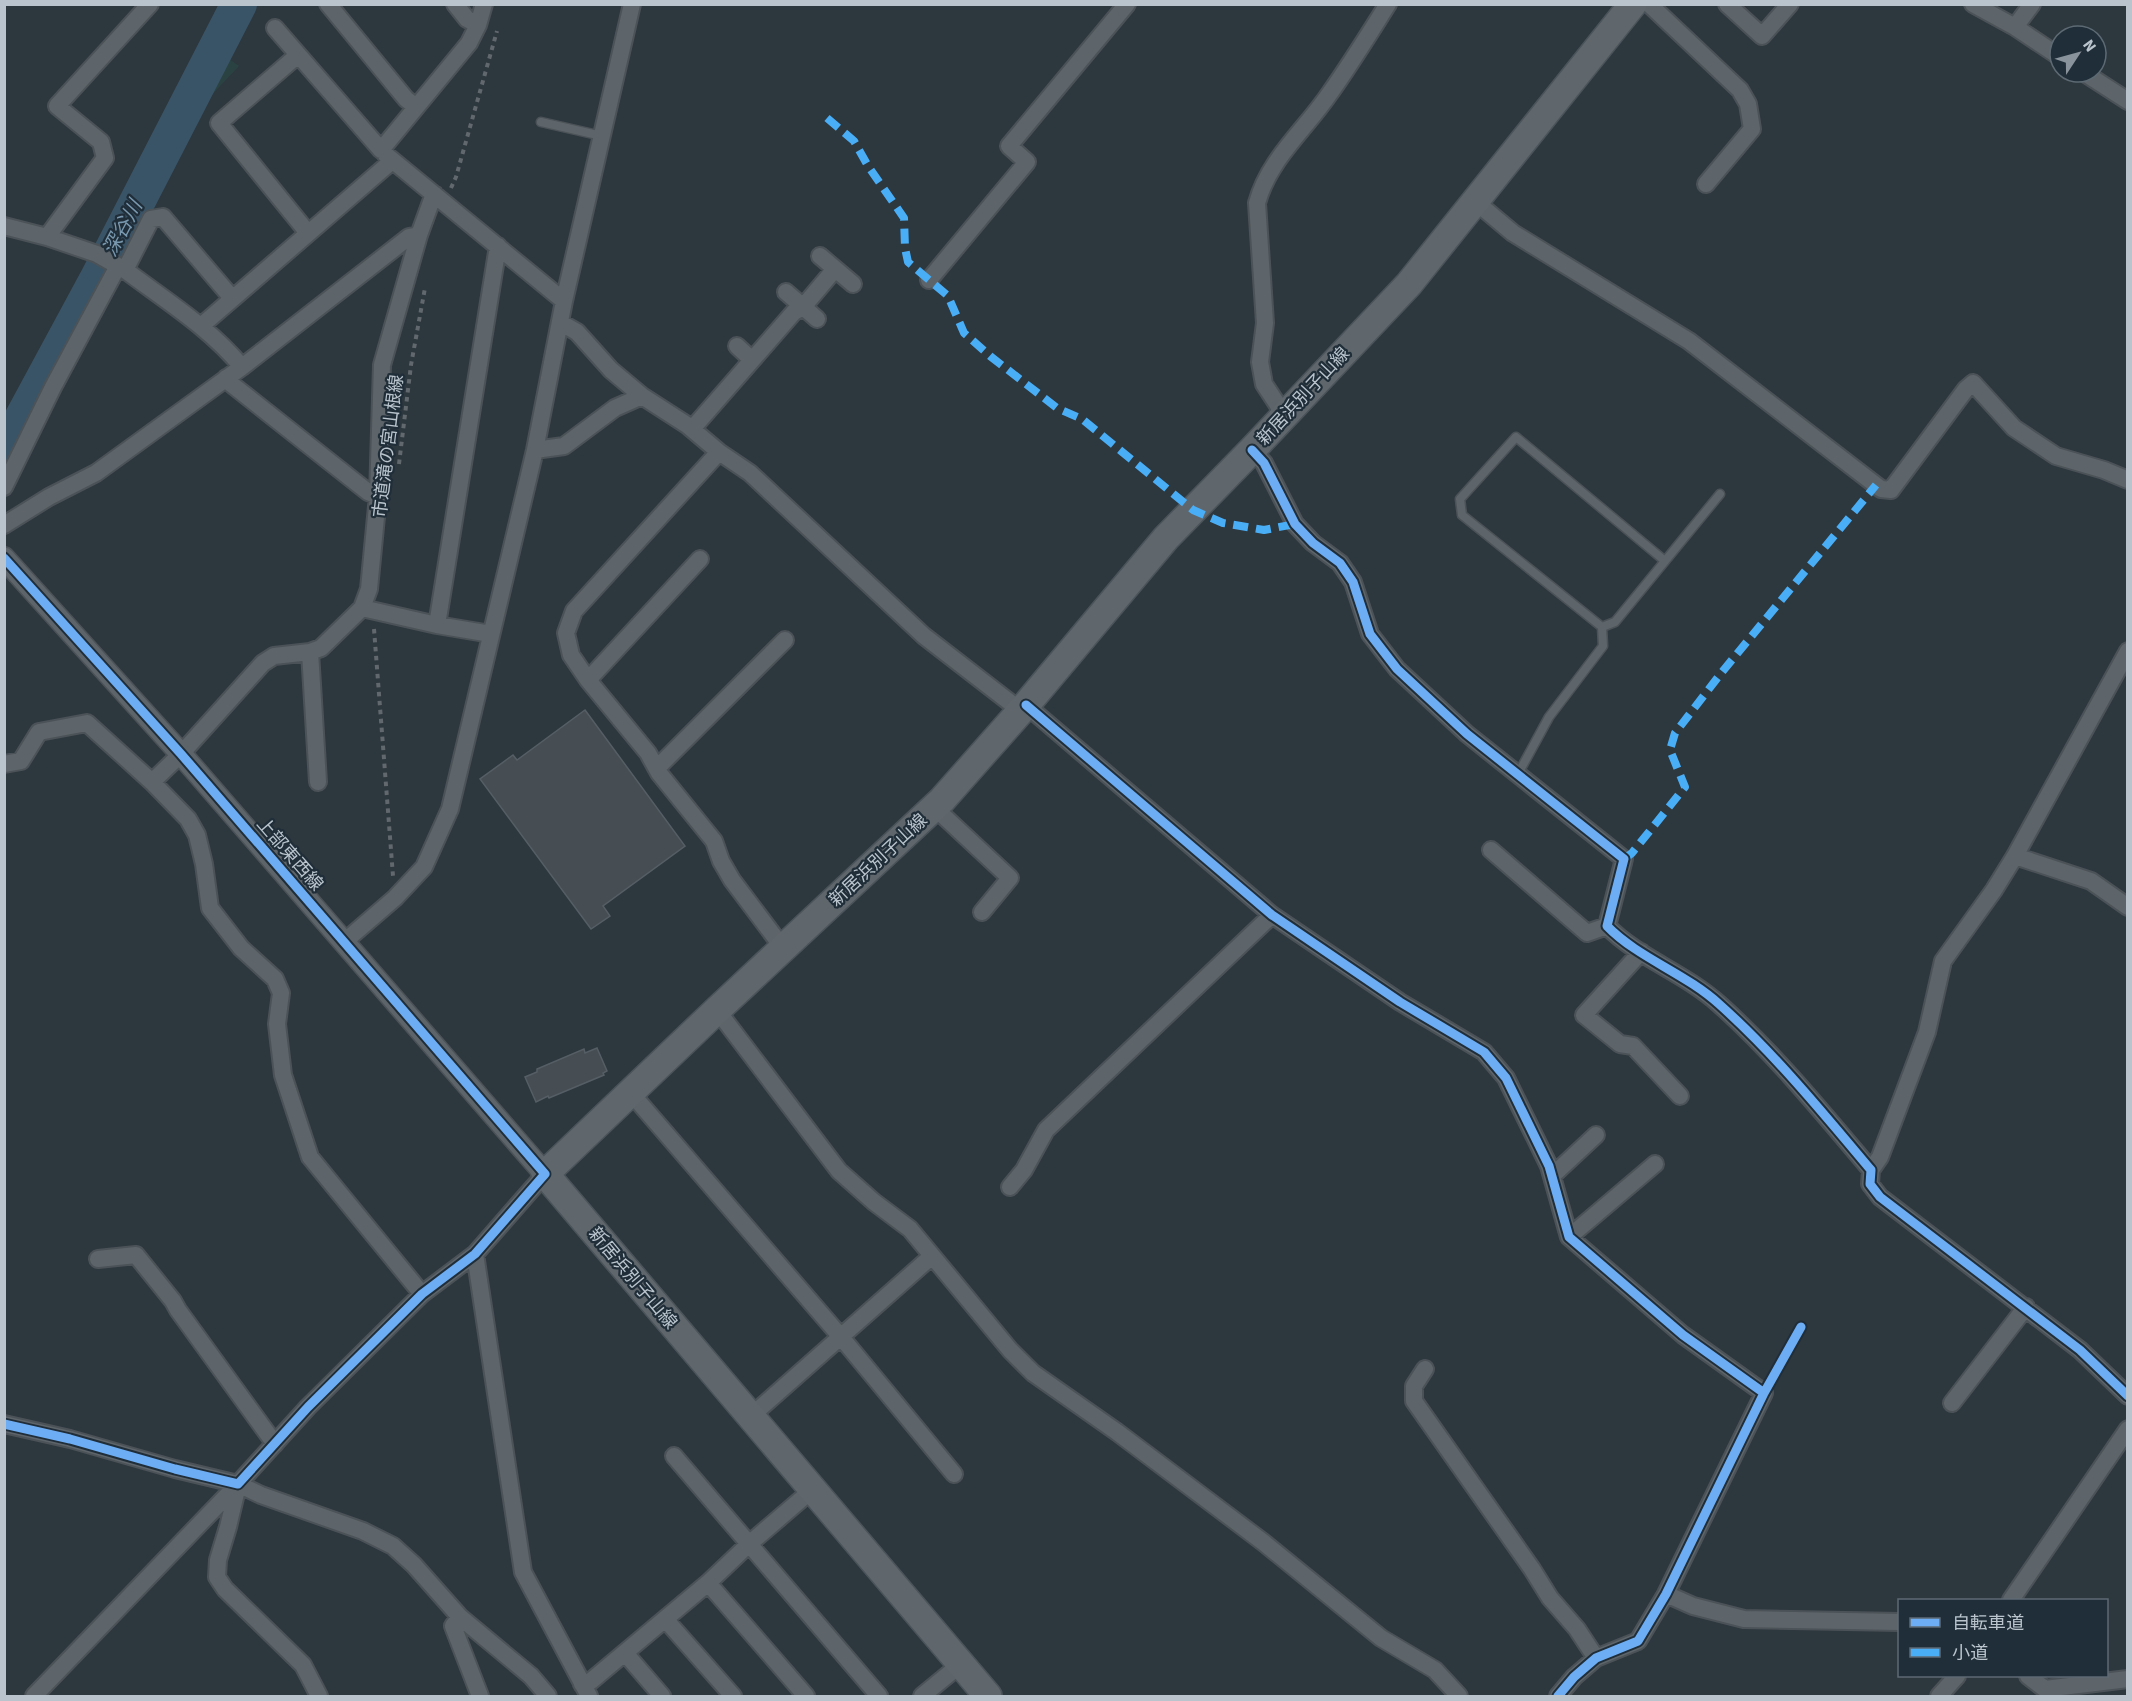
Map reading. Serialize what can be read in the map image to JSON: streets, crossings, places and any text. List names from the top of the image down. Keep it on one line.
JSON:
{"streets":{"main road":["新居浜別子山線"],"street":["上部東西線"],"path":["市道滝の宮山根線"]},"crossings":[["新居浜別子山線","上部東西線"]],"water":["深谷川"],"legend":["自転車道","小道"],"north":"top right"}
